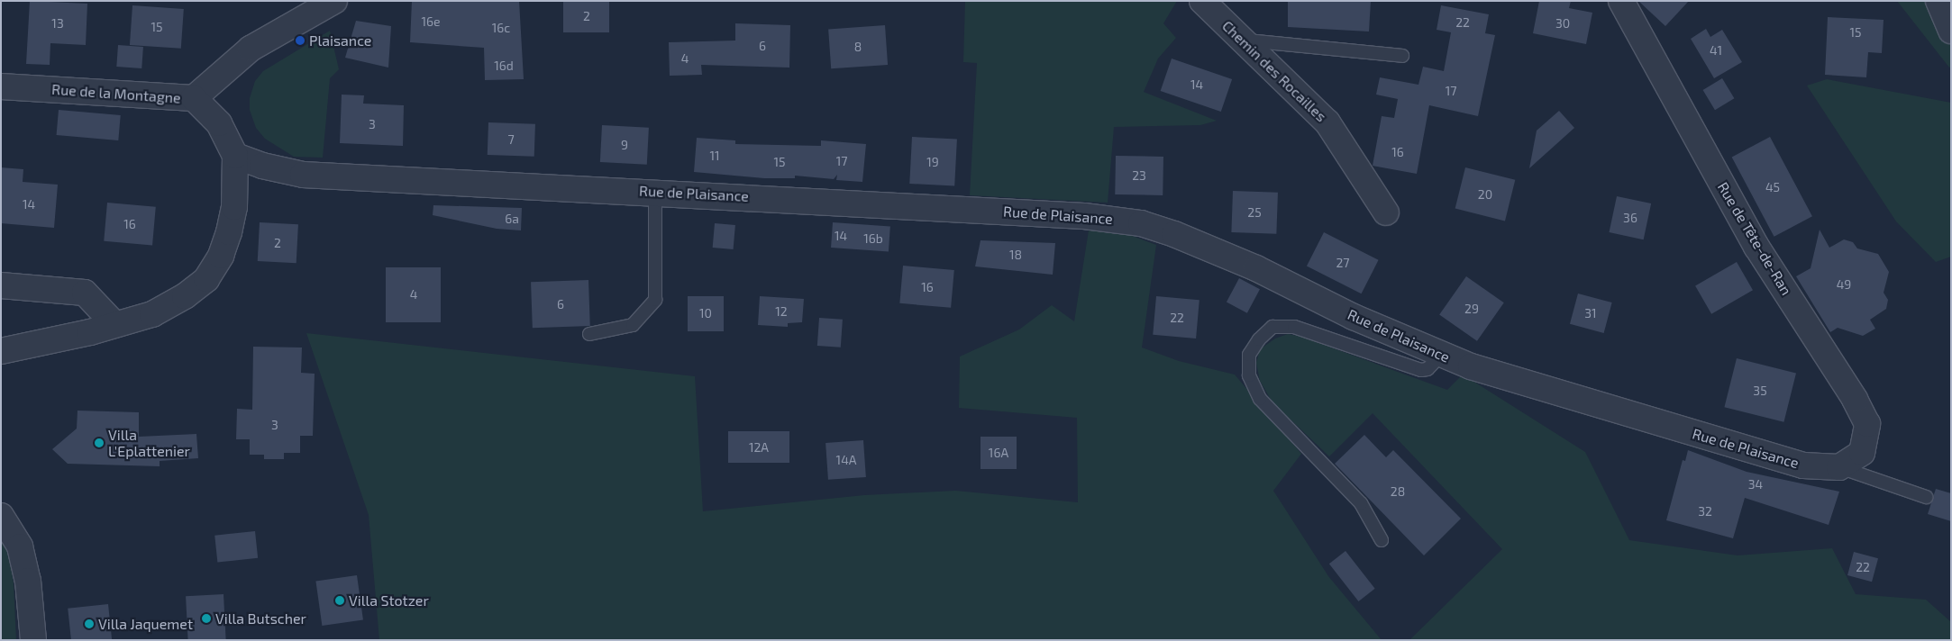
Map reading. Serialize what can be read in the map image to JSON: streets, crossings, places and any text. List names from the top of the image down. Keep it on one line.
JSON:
{"streets":{"street":["Chemin des Rocailles","Rue de la Montagne","Rue de Plaisance","Rue de Tête-de-Ran"]},"crossings":[["Rue de Plaisance","Rue de Tête-de-Ran"]],"places":["Plaisance","Villa L'Eplattenier","Villa Stotzer","Villa Butscher","Villa Jaquemet"],"house_numbers":["2","16e","22","13","30","15","16c","15","6","8","41","4","16d","14","17","3","7","9","16","11","17","15","19","23","45","20","14","25","36","6a","16","14","16b","2","18","27","49","16","4","6","29","12","10","31","22","35","3","12A","16A","14A","34","28","32","22"]}
